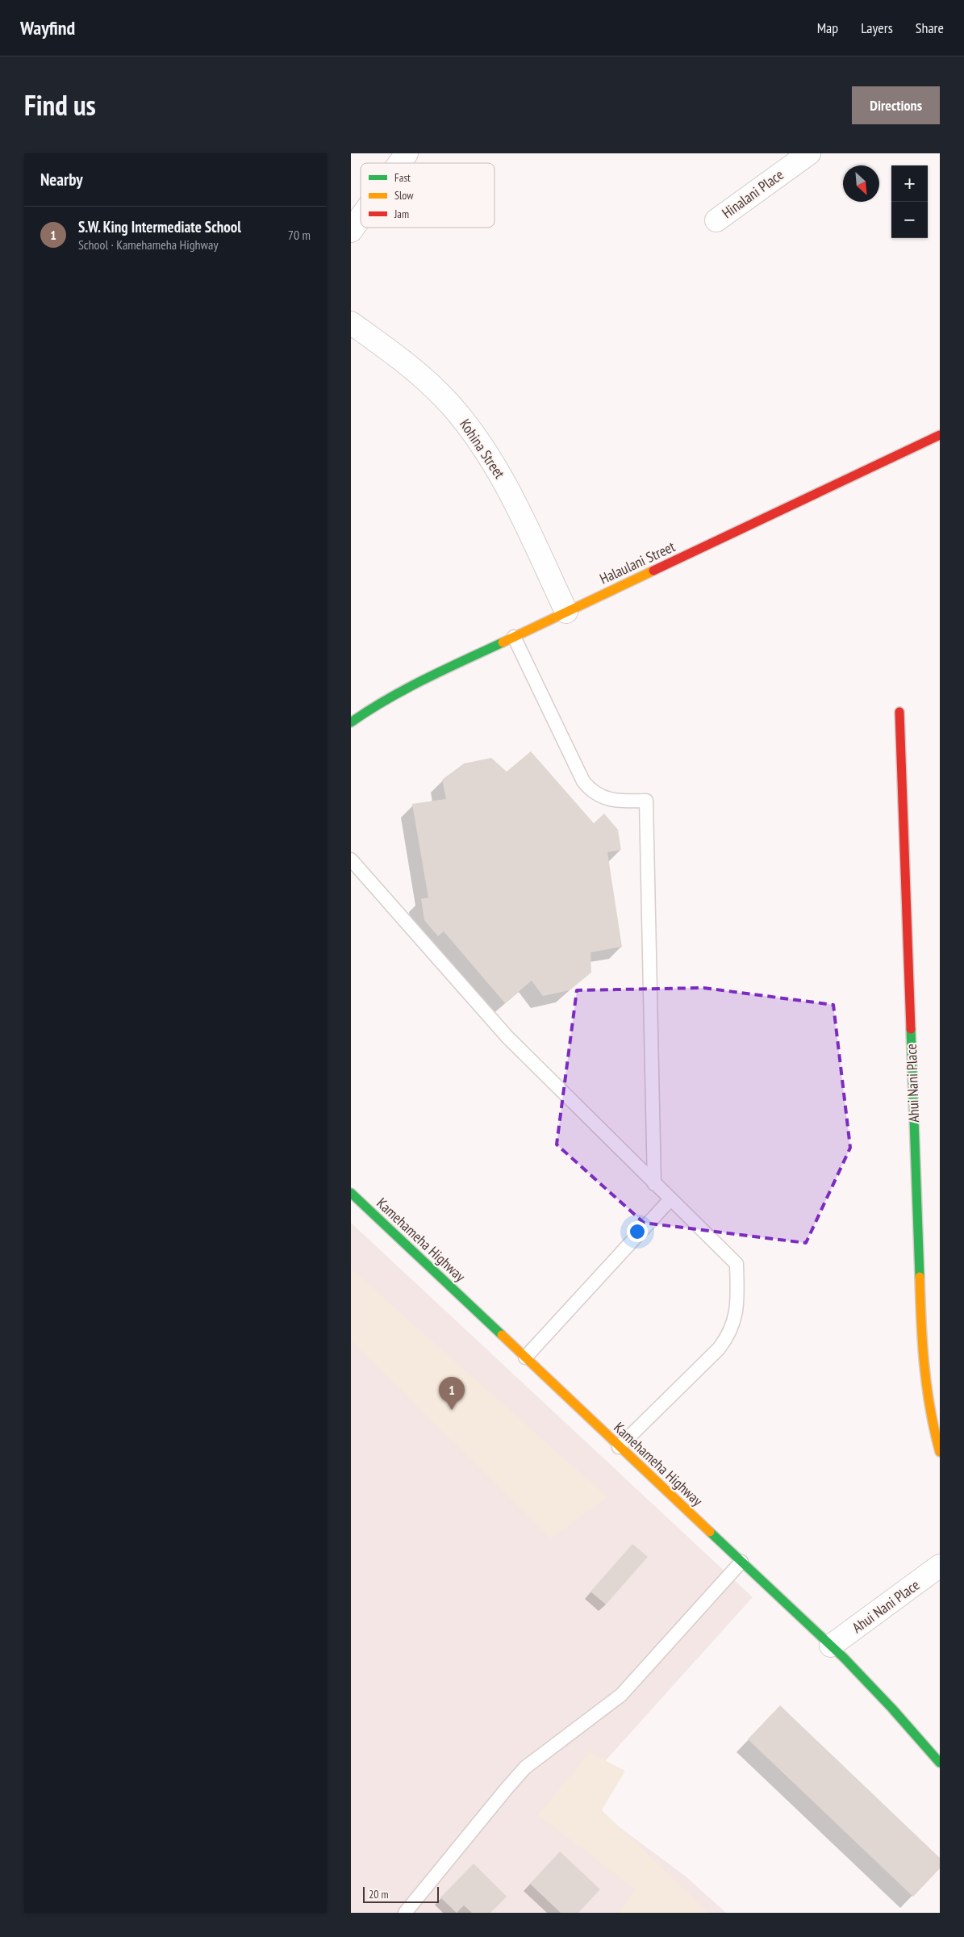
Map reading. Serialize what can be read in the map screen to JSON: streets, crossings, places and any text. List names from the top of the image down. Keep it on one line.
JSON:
{"streets":{"street":["Hinalani Place","Kohina Street","Halaulani Street","Ahui Nani Place","Kamehameha Highway"]},"crossings":[["Kohina Street","Halaulani Street"],["Ahui Nani Place","Kamehameha Highway"]],"legend":["Fast","Slow","Jam"],"scale_bar":"20 m","north":"bottom right","page":{"header":"Wayfind","nav":["Map","Layers","Share"],"title":"Find us","buttons":"Directions","heading":"Nearby","map_buttons":["+","−"],"list":[{"mark":"1","name":"S.W. King Intermediate School","note":"School · Kamehameha Highway","value":"70 m"}],"pins":"1","scale":"20 m"}}
